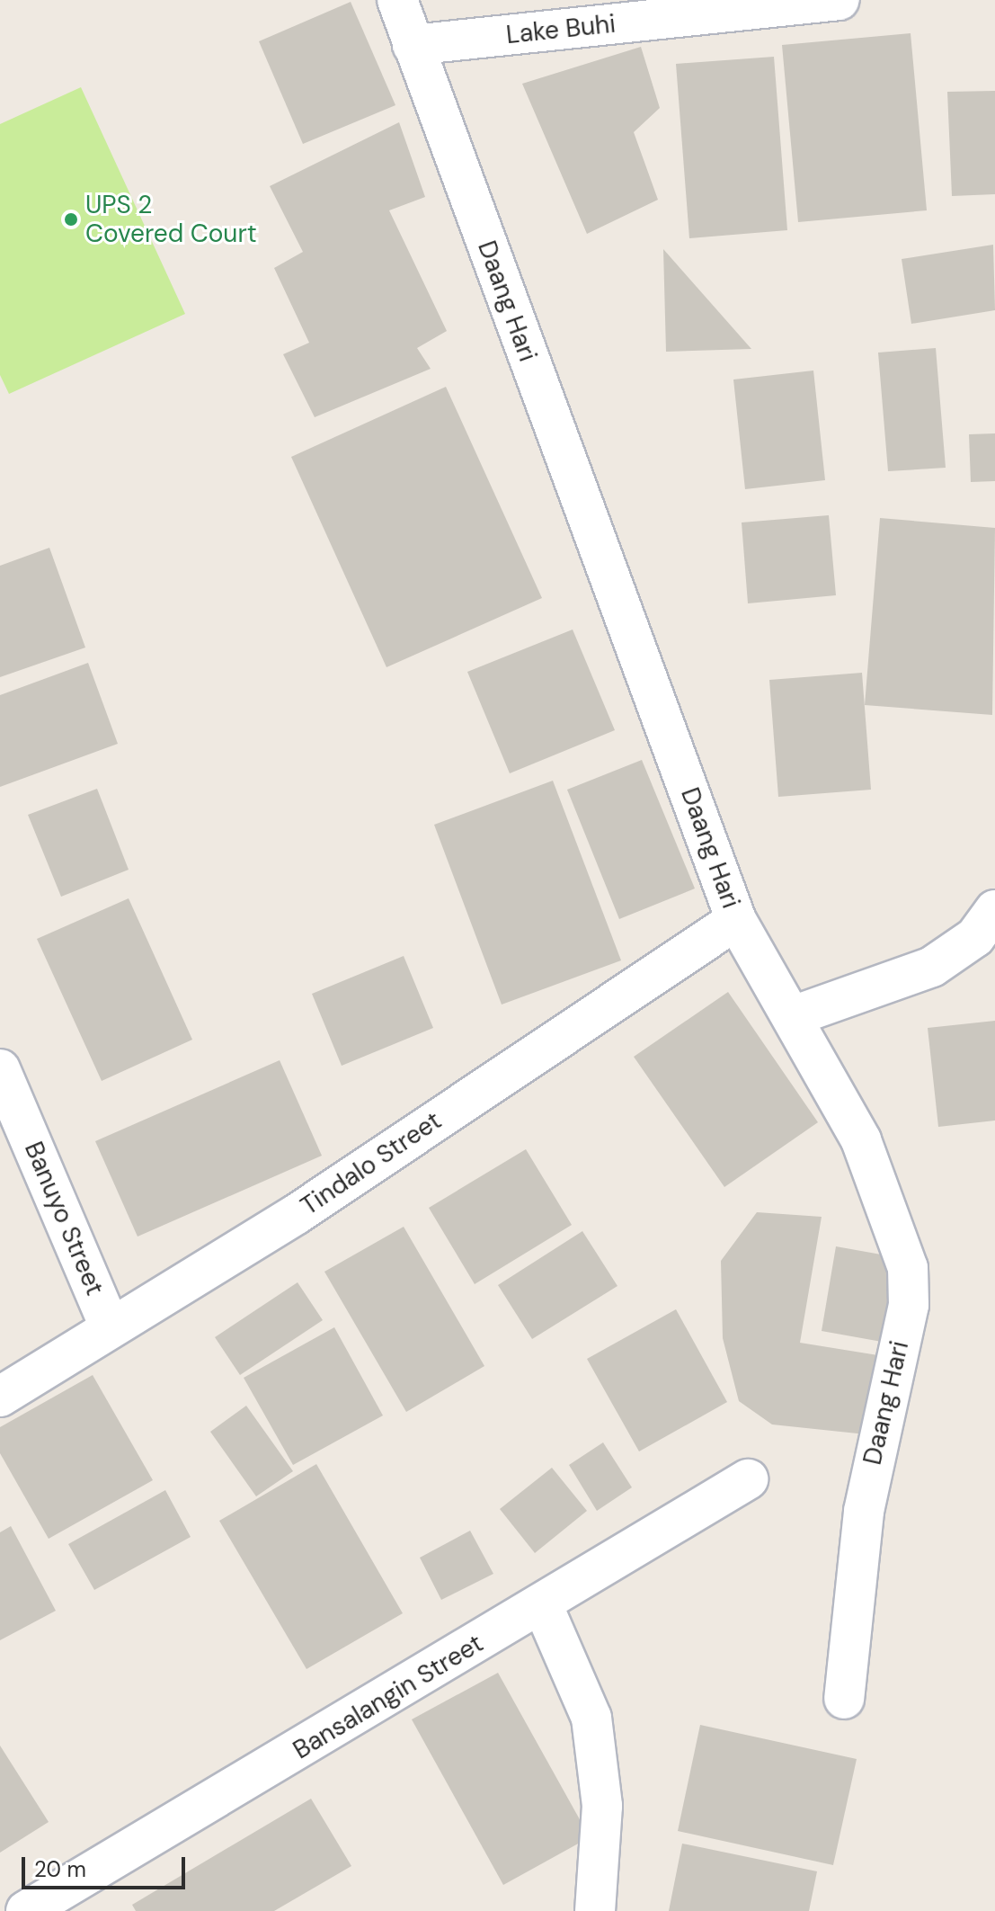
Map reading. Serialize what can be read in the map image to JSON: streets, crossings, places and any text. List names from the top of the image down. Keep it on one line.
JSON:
{"streets":{"street":["Lake Buhi","Daang Hari","Tindalo Street","Banuyo Street","Bansalangin Street"]},"crossings":[["Lake Buhi","Daang Hari"],["Daang Hari","Tindalo Street"],["Tindalo Street","Banuyo Street"]],"places":["UPS 2 Covered Court"],"scale_bar":"20 m"}
